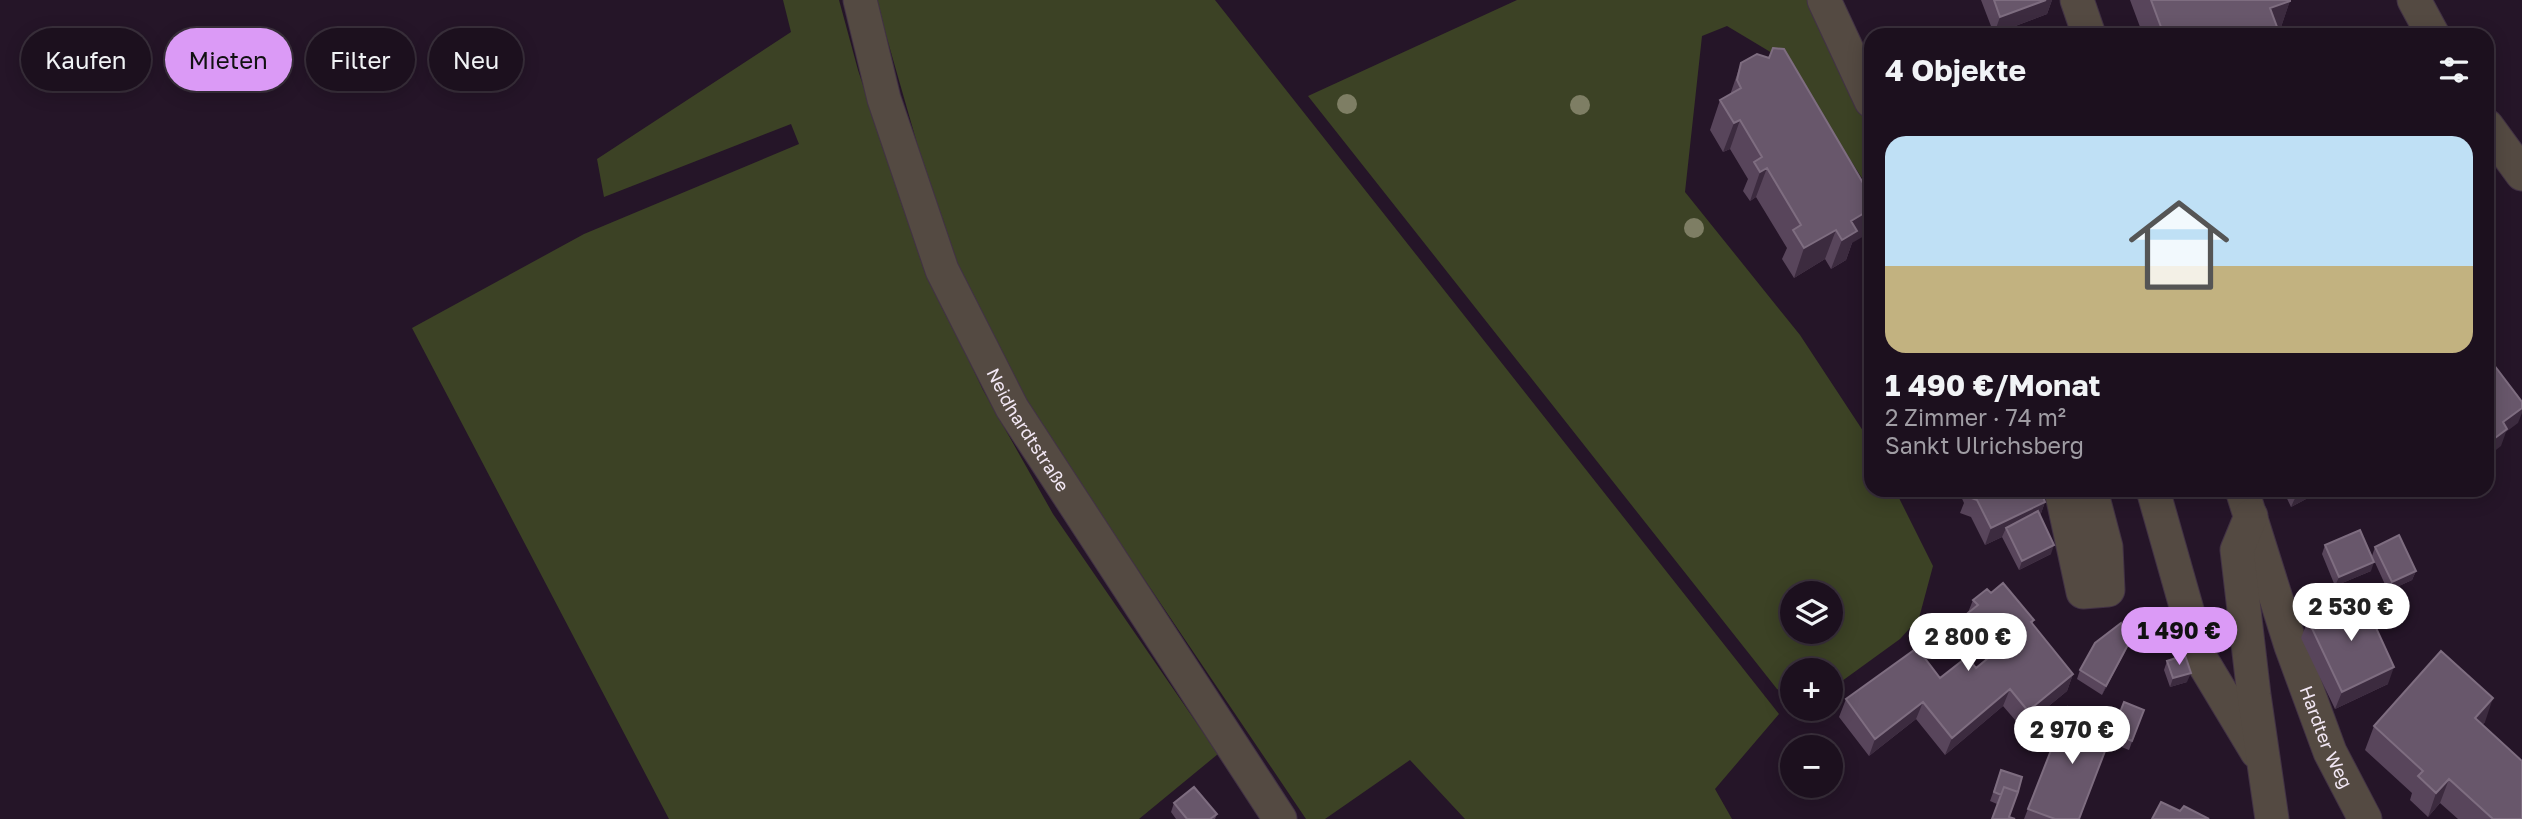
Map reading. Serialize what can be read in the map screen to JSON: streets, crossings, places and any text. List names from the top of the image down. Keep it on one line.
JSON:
{"streets":{"street":["Neidhardtstraße","Hardter Weg"]},"page":{"chip":["Kaufen","Mieten","Filter","Neu"],"heading":"4 Objekte","list":[{"name":"1 490 €/Monat","note":"2 Zimmer · 74 m² · Sankt Ulrichsberg"}],"map_buttons":["+","−"],"price":["2 530 €","1 490 €","2 800 €","2 970 €"]}}
